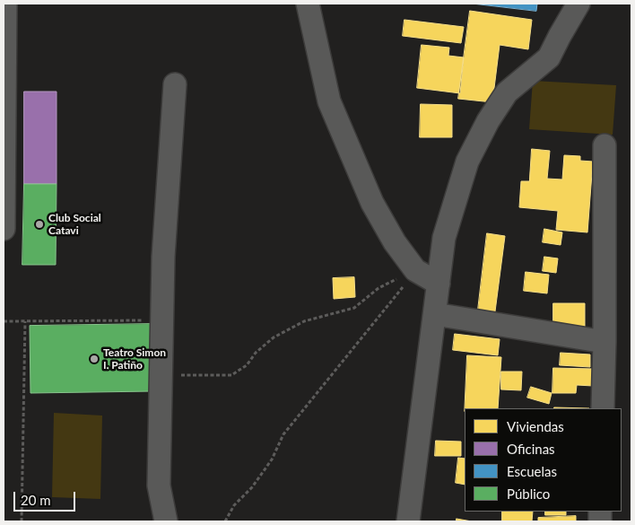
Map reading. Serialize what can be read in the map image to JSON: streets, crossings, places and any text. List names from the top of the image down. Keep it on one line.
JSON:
{"places":["Club Social Catavi","Teatro Simon I. Patiño"],"legend":["Viviendas","Oficinas","Escuelas","Público"],"scale_bar":"20 m"}
